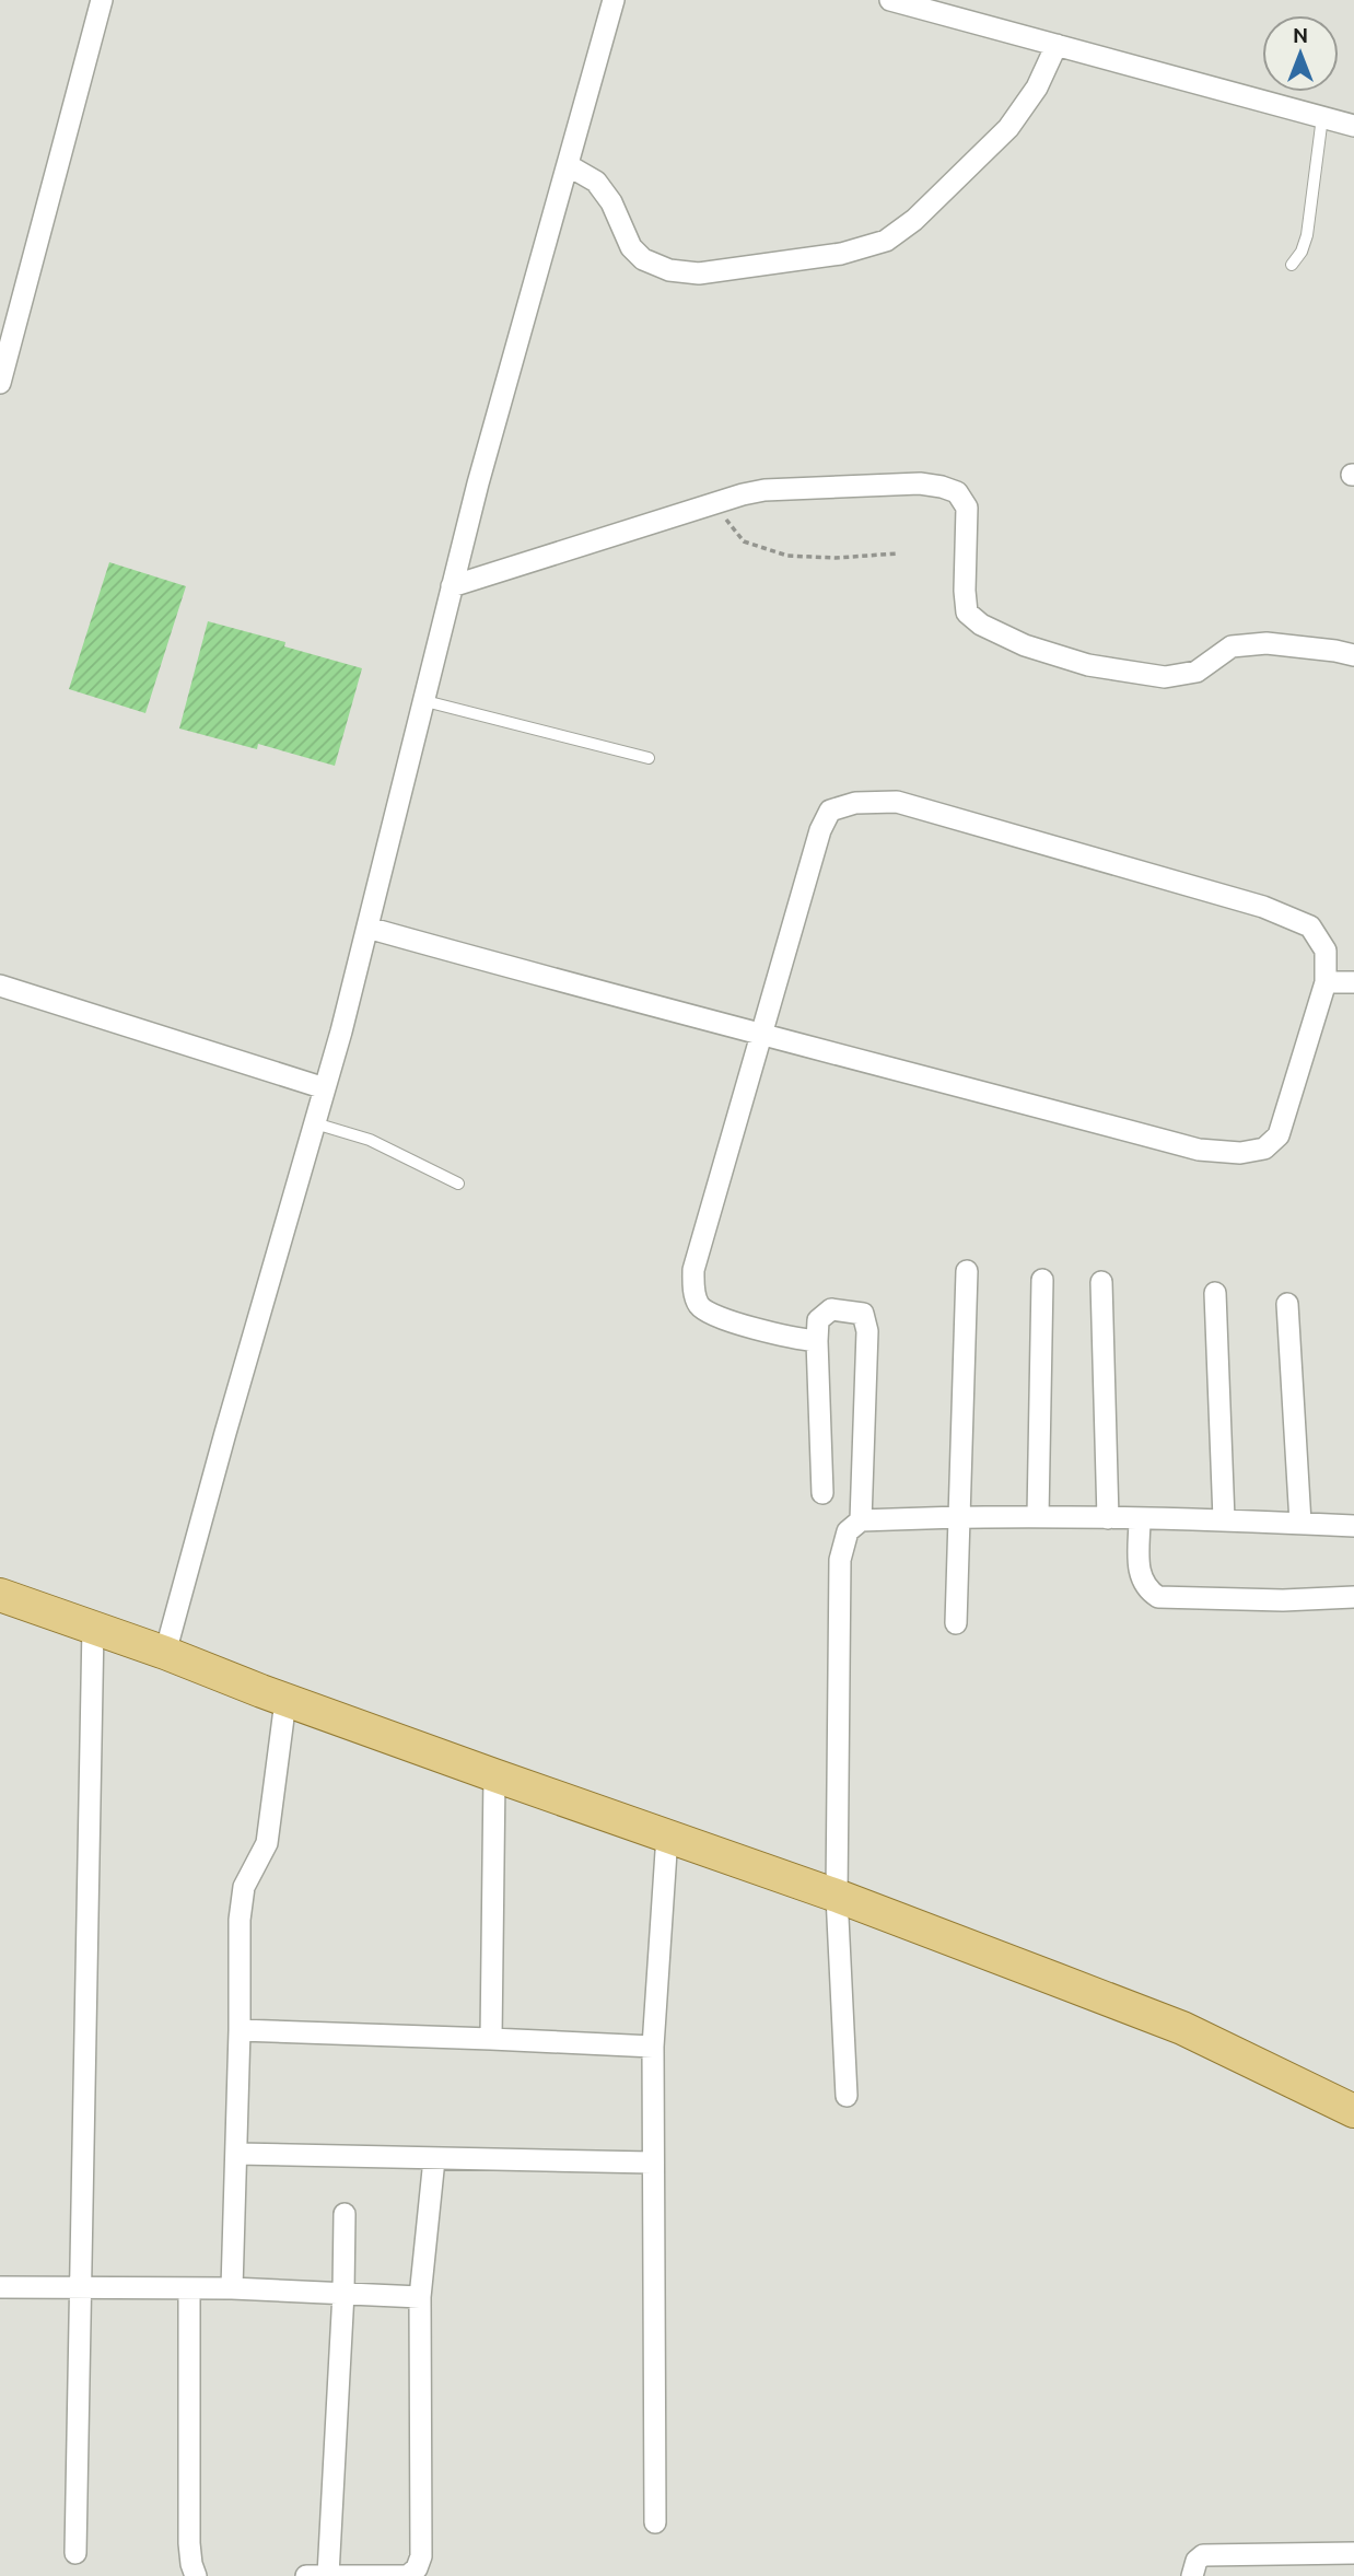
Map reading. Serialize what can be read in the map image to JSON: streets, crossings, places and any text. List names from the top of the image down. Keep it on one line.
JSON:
{"north":"top"}
